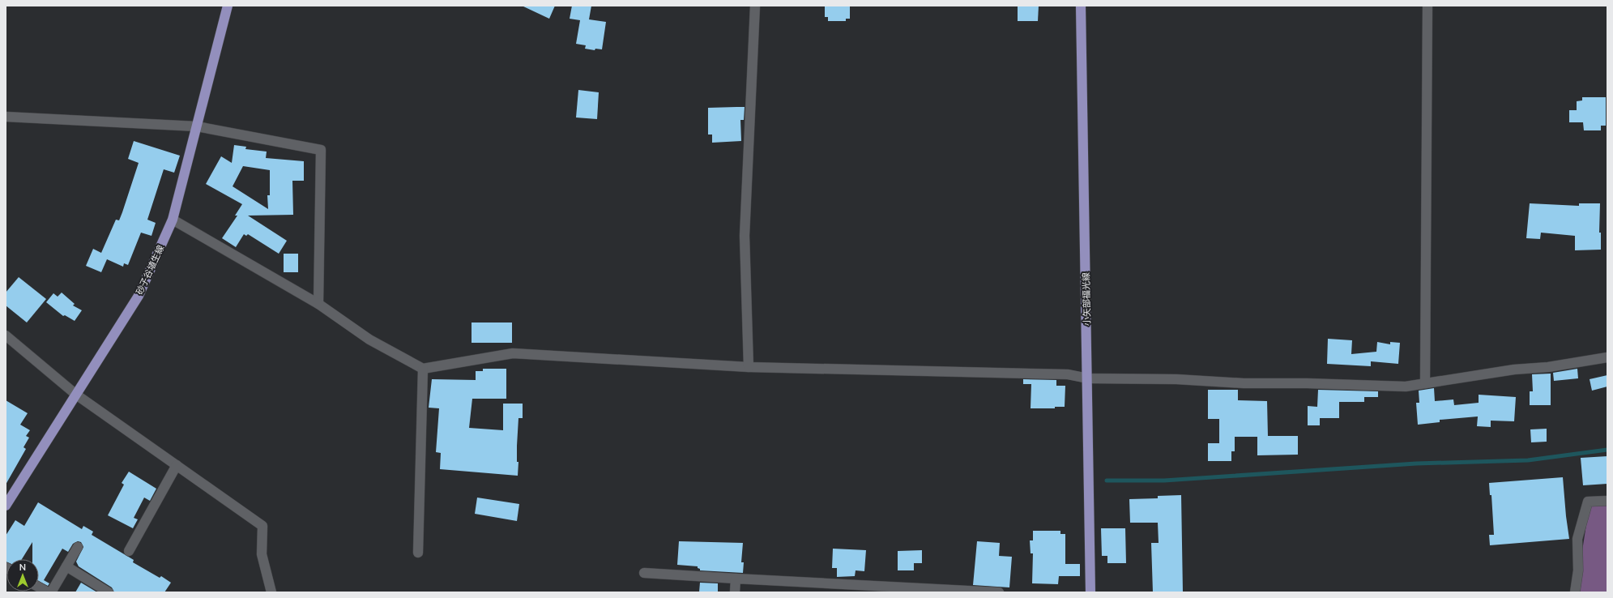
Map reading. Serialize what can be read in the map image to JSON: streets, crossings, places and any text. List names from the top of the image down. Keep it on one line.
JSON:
{"streets":{"main road":["砂子谷埴生線","小矢部福光線"]},"north":"top"}
